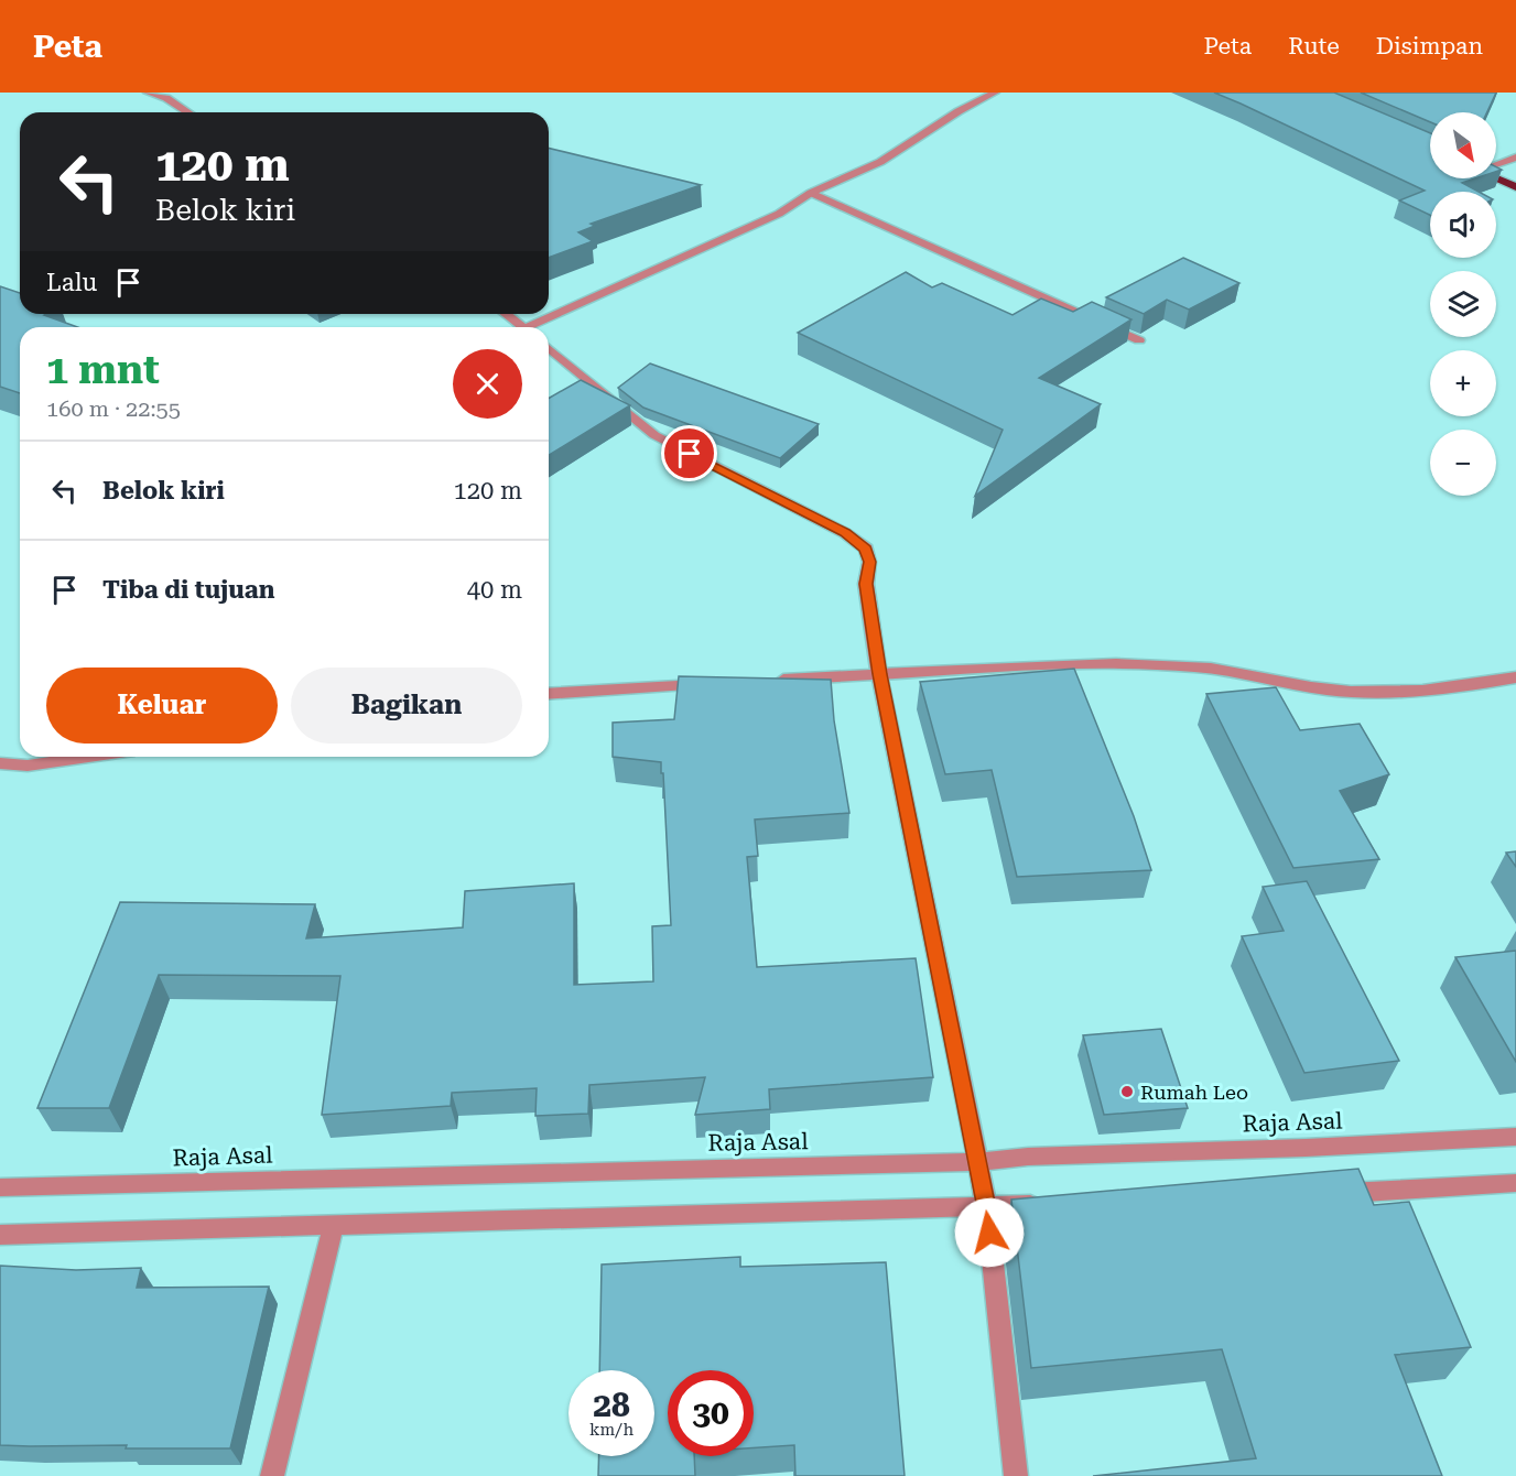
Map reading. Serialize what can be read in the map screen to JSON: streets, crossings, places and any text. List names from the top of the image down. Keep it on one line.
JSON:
{"streets":{"street":["Raja Asal"]},"places":["Rumah Leo"],"north":"bottom right","page":{"header":"Peta","nav":["Peta","Rute","Disimpan"],"map_buttons":["+","−"],"turn":["120 m","Belok kiri"],"then":"Lalu","heading":["1 mnt","160 m · 22:55"],"list":[{"name":"Belok kiri","value":"120 m"},{"name":"Tiba di tujuan","value":"40 m"}],"buttons":["Keluar","Bagikan"],"speed":"28 km/h","limit":"30"}}
